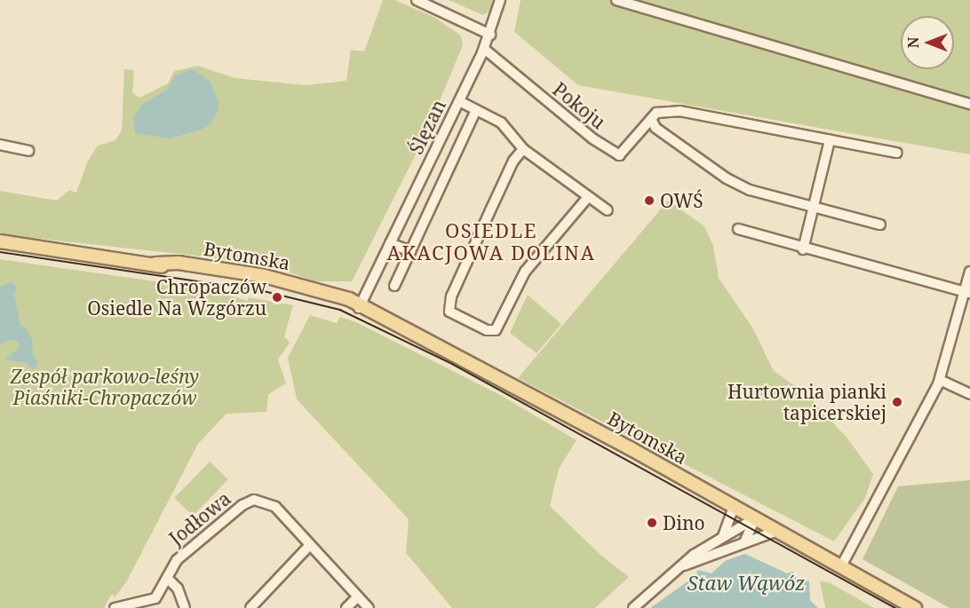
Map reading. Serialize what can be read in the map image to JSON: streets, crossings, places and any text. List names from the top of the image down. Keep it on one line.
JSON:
{"streets":{"main road":["Bytomska"],"street":["Pokoju","Ślęzan","Jodłowa"]},"crossings":[["Pokoju","Ślęzan"],["Ślęzan","Bytomska"]],"districts":["OSIEDLE AKACJOWA DOLINA"],"water":["Staw Wąwóz"],"parks":["Zespół parkowo-leśny Piaśniki-Chropaczów"],"places":["OWŚ","Chropaczów Osiedle Na Wzgórzu","Hurtownia pianki tapicerskiej","Dino"],"north":"left"}
